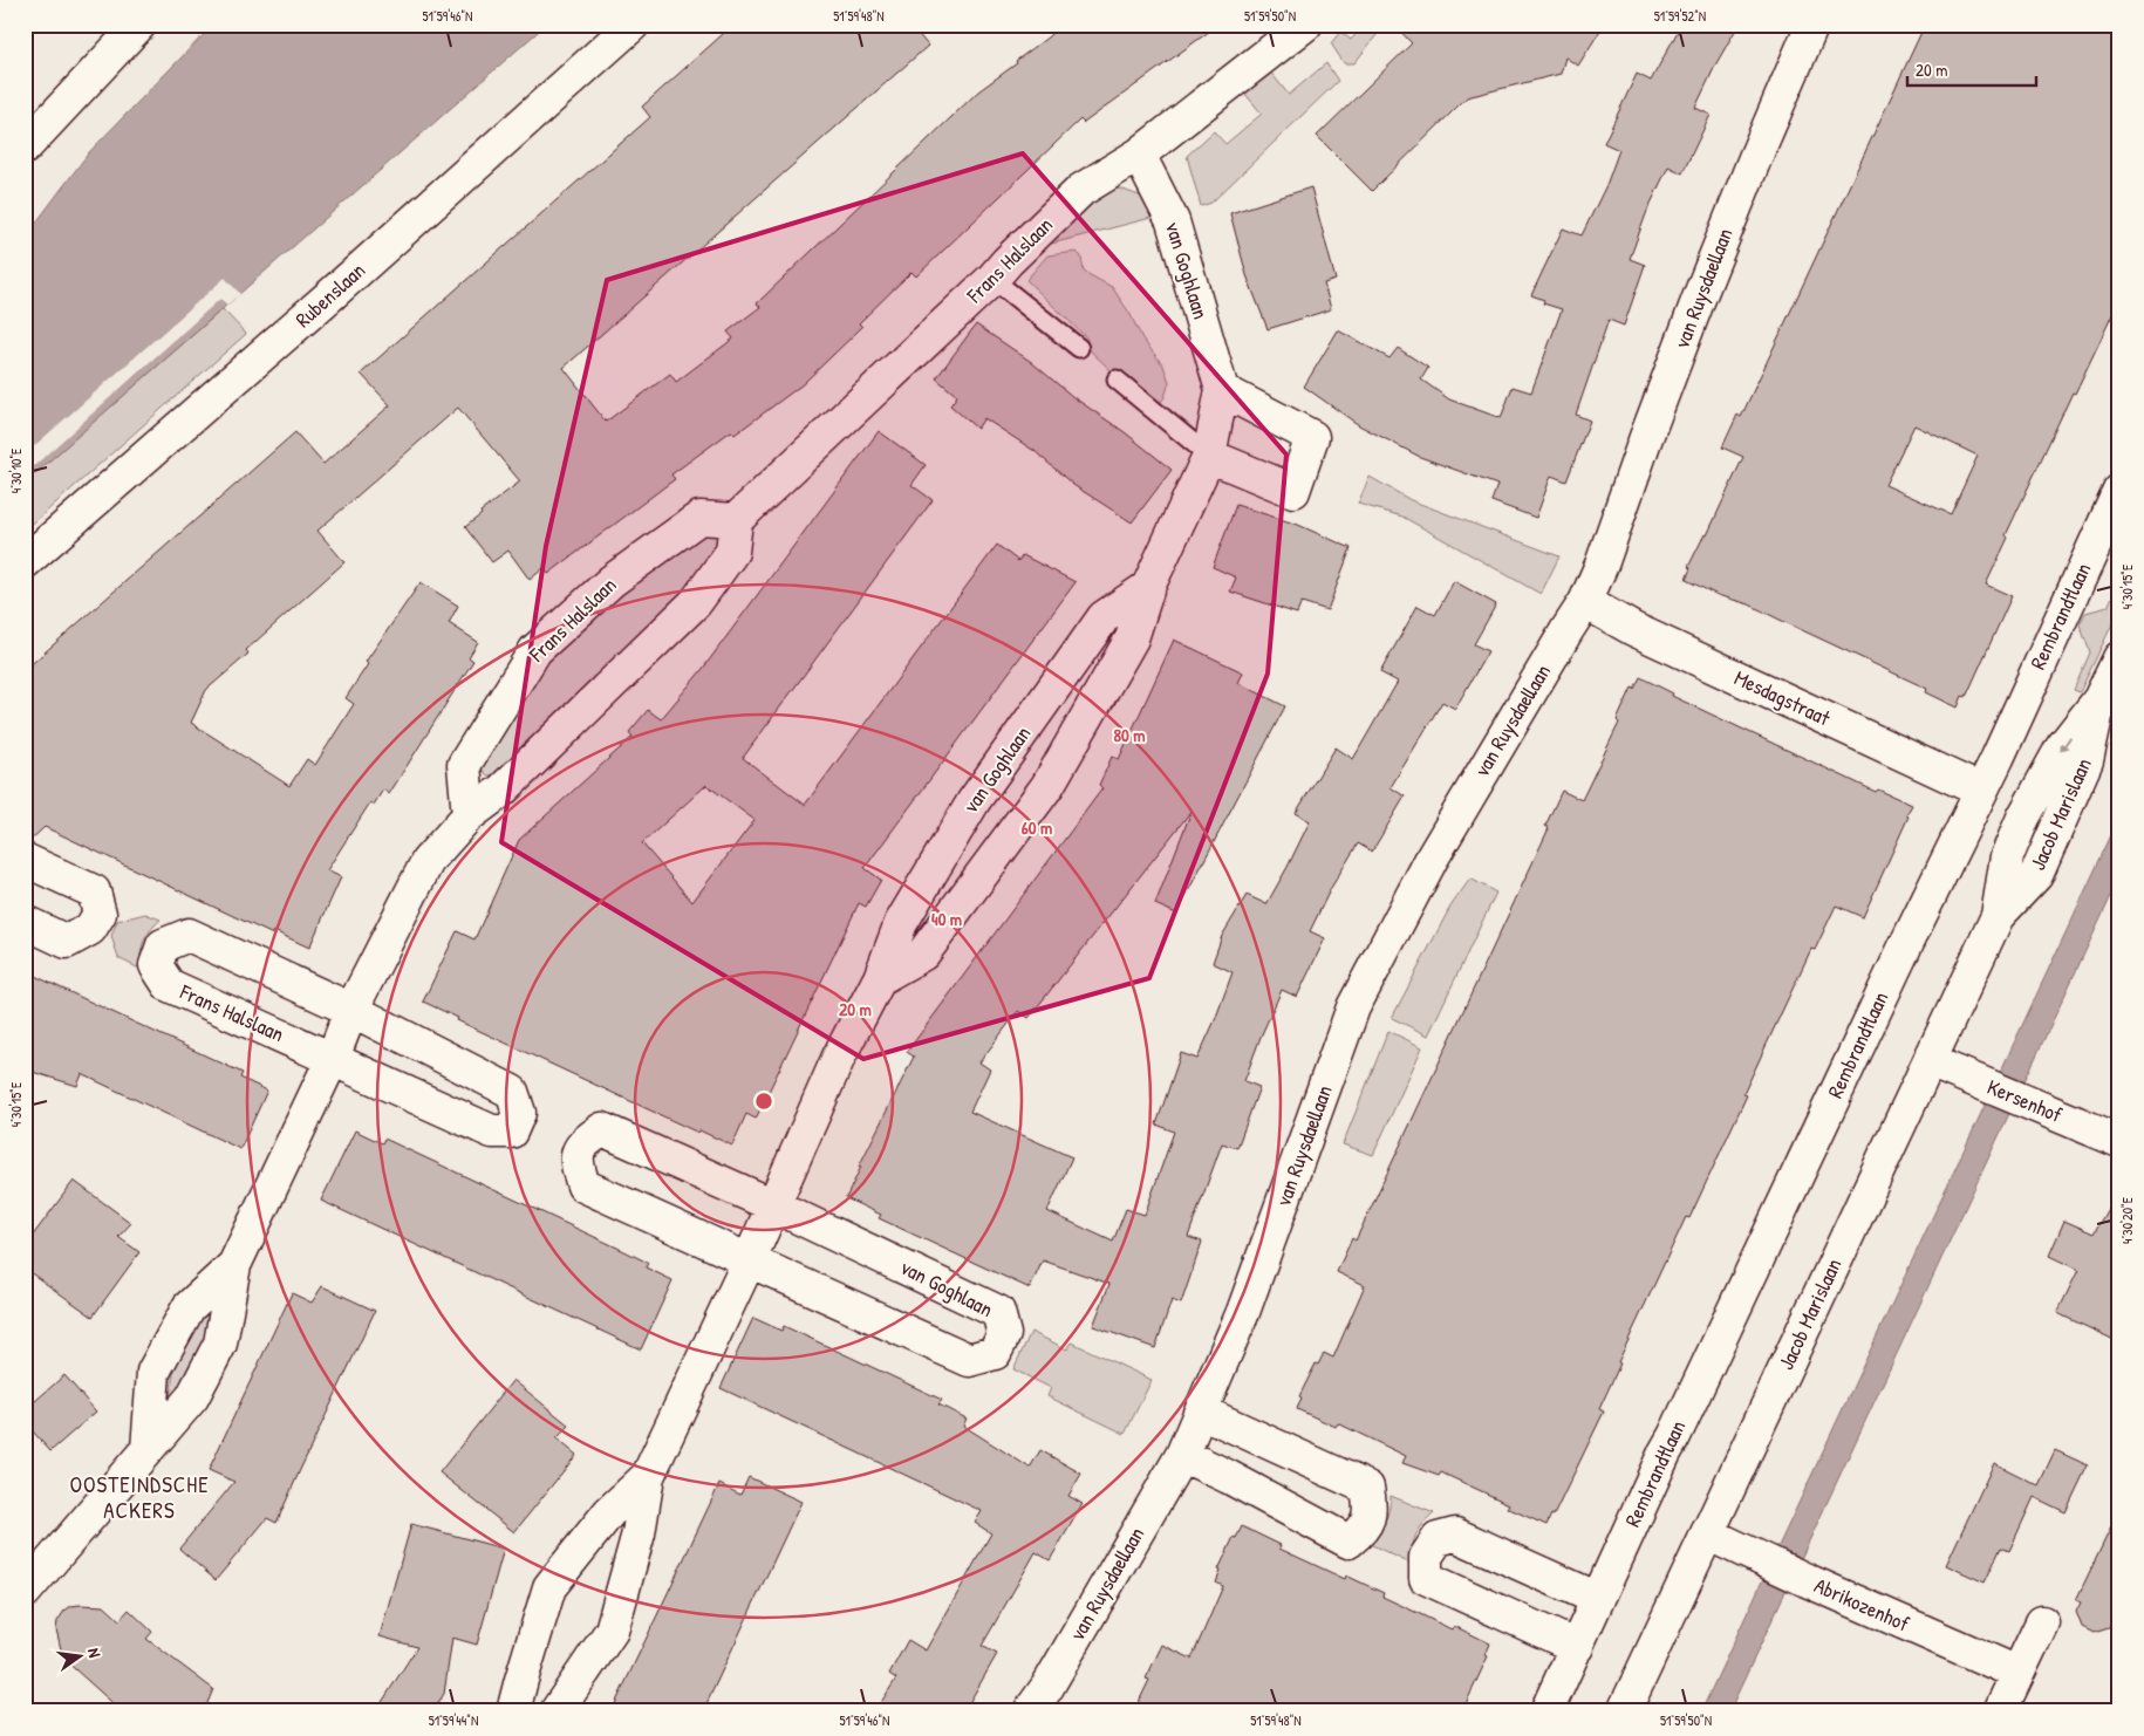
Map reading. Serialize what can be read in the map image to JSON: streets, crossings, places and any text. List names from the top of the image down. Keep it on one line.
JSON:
{"streets":{"street":["Frans Halslaan","van Goghlaan","van Ruysdaellaan","Rubenslaan","Rembrandtlaan","Mesdagstraat","Jacob Marislaan","Kersenhof","Abrikozenhof"]},"crossings":[["Frans Halslaan","van Goghlaan"],["van Ruysdaellaan","Mesdagstraat"],["Rembrandtlaan","Mesdagstraat"],["Jacob Marislaan","Kersenhof"],["Jacob Marislaan","Abrikozenhof"]],"districts":["OOSTEINDSCHE ACKERS"],"scale_bar":"20 m","north":"right","coordinates":["51°59'46\"N","51°59'48\"N","51°59'50\"N","51°59'52\"N","4°30'10\"E","4°30'15\"E","4°30'20\"E","51°59'44\"N"],"rings":["80 m","60 m","40 m","20 m"]}
